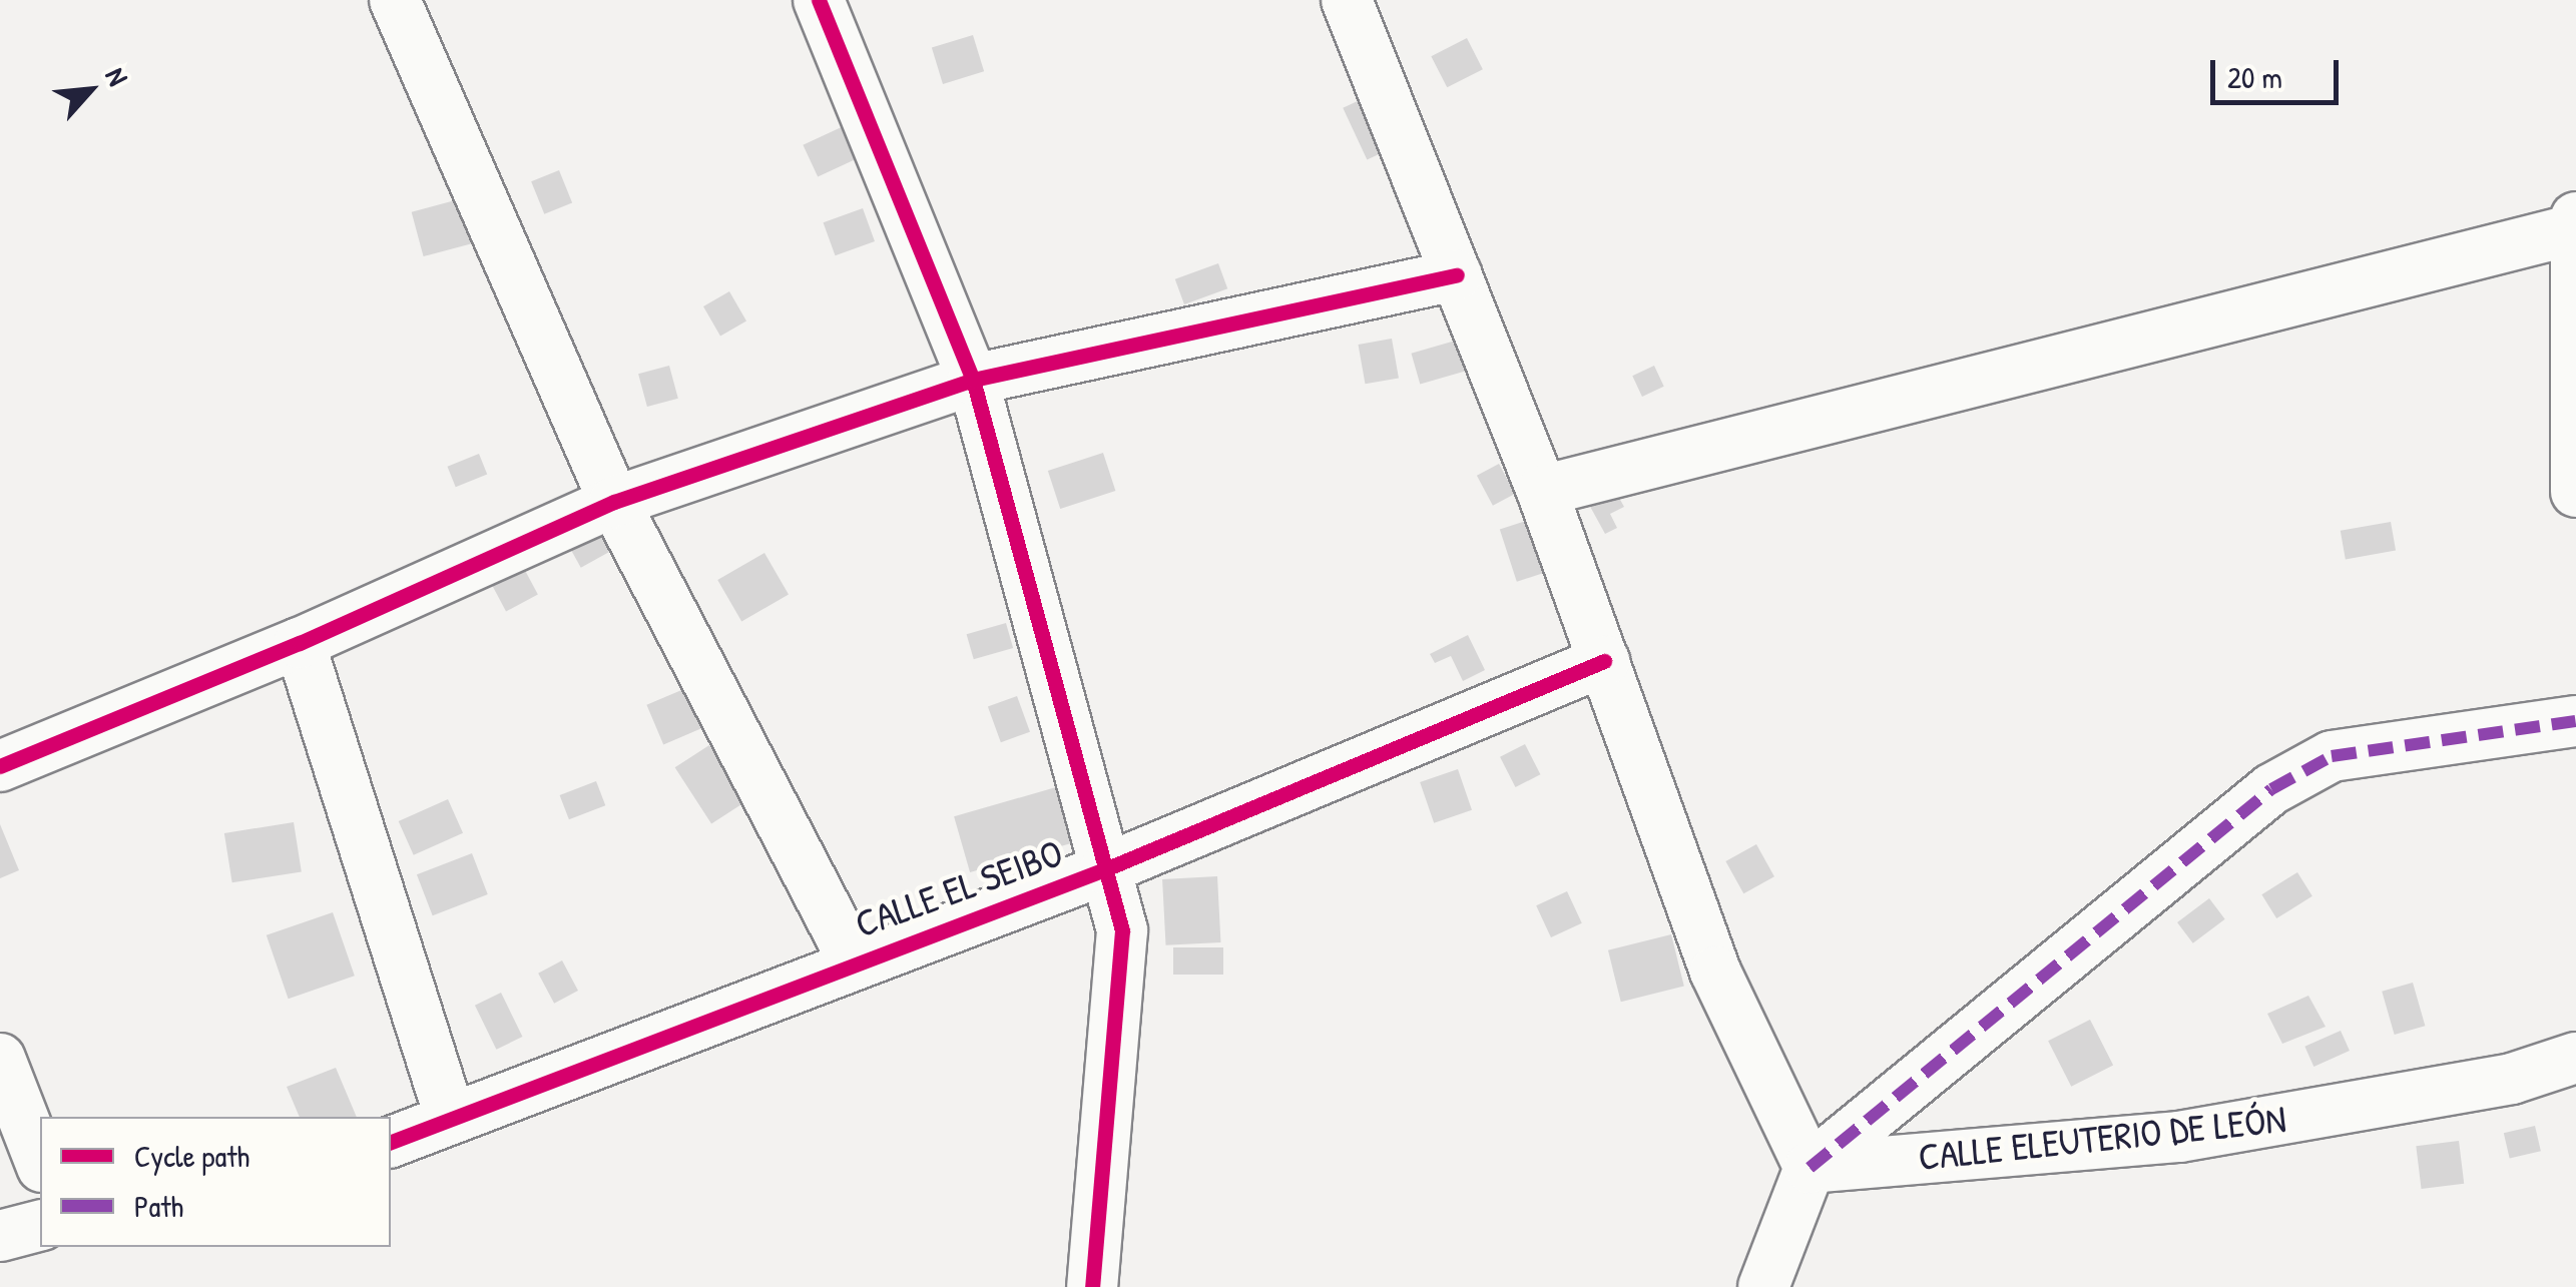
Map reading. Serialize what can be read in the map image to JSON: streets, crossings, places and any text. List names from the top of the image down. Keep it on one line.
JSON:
{"streets":{"street":["CALLE EL SEIBO","CALLE ELEUTERIO DE LEÓN"]},"legend":["Cycle path","Path"],"scale_bar":"20 m","north":"top right"}
